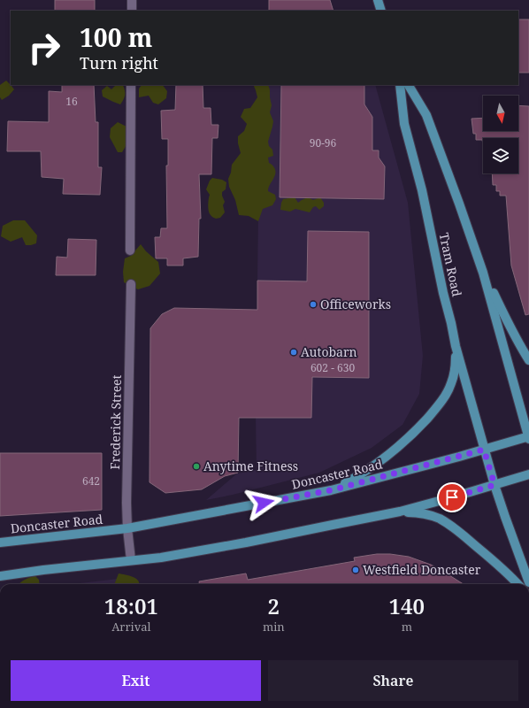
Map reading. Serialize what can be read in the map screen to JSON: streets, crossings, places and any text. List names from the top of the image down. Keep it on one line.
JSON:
{"streets":{"main road":["Tram Road","Doncaster Road"],"street":["Frederick Street"]},"crossings":[["Tram Road","Doncaster Road"],["Frederick Street","Doncaster Road"]],"places":["Officeworks","Autobarn","Anytime Fitness","Westfield Doncaster"],"house_numbers":["16","90-96","602 - 630","642"],"north":"bottom","page":{"turn":["100 m","Turn right"],"eta":["18:01","Arrival","2","min","140","m"],"buttons":["Exit","Share"]}}
